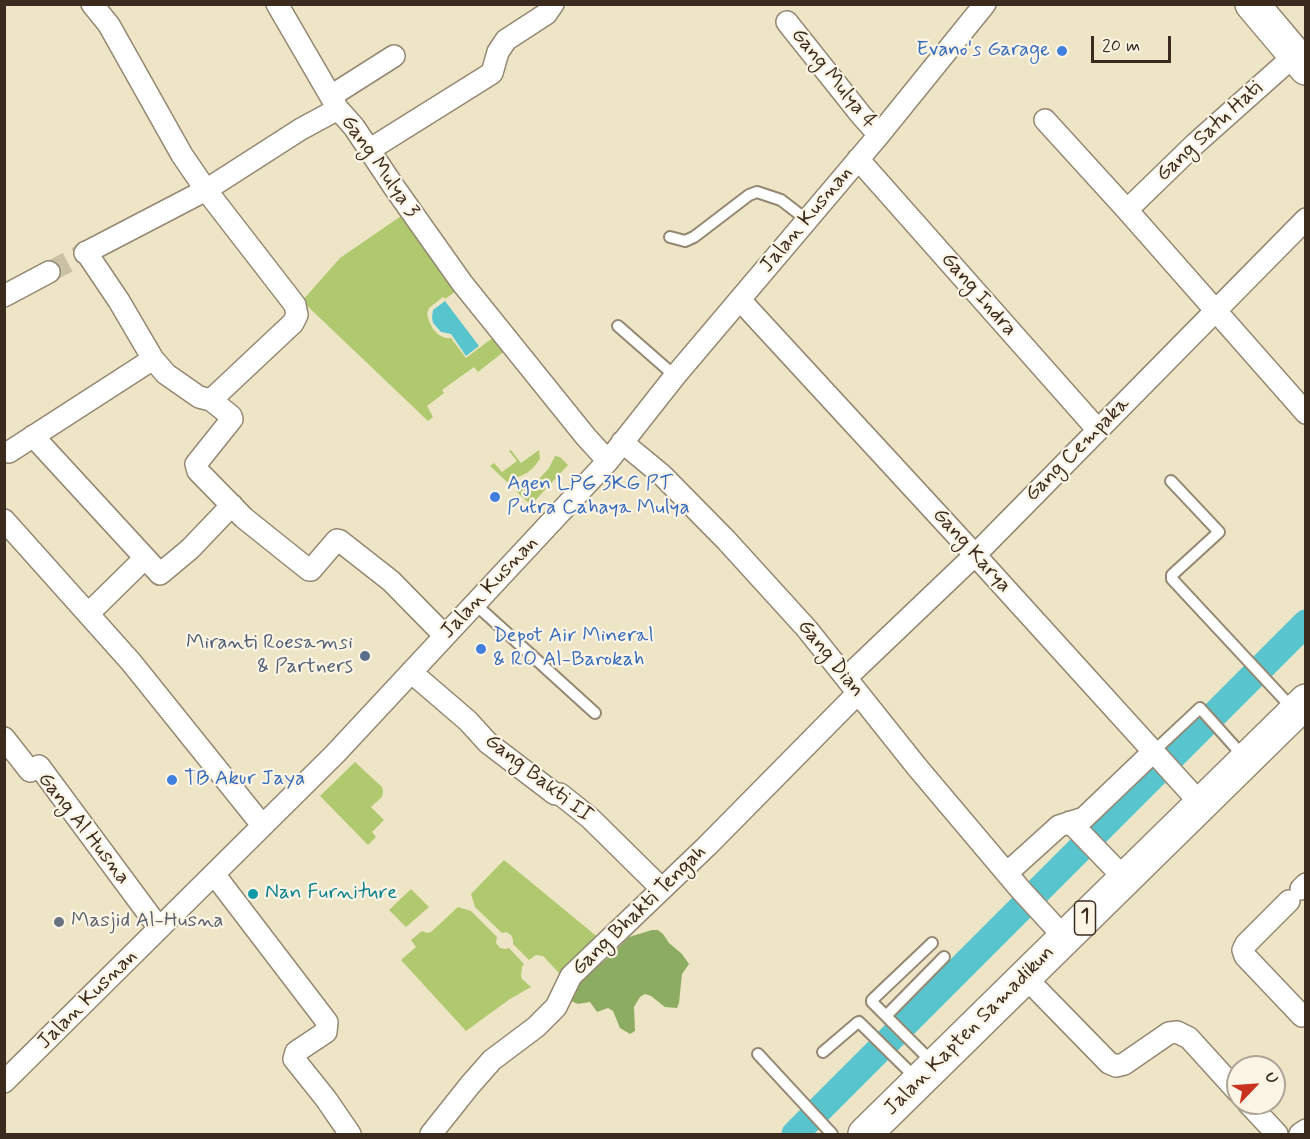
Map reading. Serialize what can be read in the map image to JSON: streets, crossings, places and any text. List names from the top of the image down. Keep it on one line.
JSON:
{"streets":{"highway":["1","Jalan Kapten Samadikun"],"street":["Gang Mulya 4","Gang Satu Hati","Gang Mulya 3","Jalan Kusnan","Gang Indra","Gang Cempaka","Gang Karya","Gang Dian","Gang Bakti II","Gang Al Husna","Gang Bhakti Tengah"]},"crossings":[["Gang Mulya 4","Jalan Kusnan"],["Gang Mulya 3","Jalan Kusnan"],["Jalan Kusnan","Gang Indra"],["Jalan Kusnan","Gang Karya"],["Jalan Kusnan","Gang Dian"],["Jalan Kusnan","Gang Bakti II"],["Jalan Kusnan","Gang Al Husna"],["Gang Indra","Gang Cempaka"],["Gang Cempaka","Gang Karya"],["Gang Cempaka","Gang Dian"],["Gang Cempaka","Gang Bhakti Tengah"],["Gang Karya","Jalan Kapten Samadikun"],["Gang Dian","Gang Bhakti Tengah"],["Gang Dian","Jalan Kapten Samadikun"],["Gang Bakti II","Gang Bhakti Tengah"]],"places":["Evano's Garage","Agen LPG 3KG PT Putra Cahaya Mulya","Depot Air Mineral & RO Al-Barokah","Miranti Roesamsi & Partners","TB Akur Jaya","Nan Furniture","Masjid Al-Husna"],"scale_bar":"20 m","north":"top right"}
